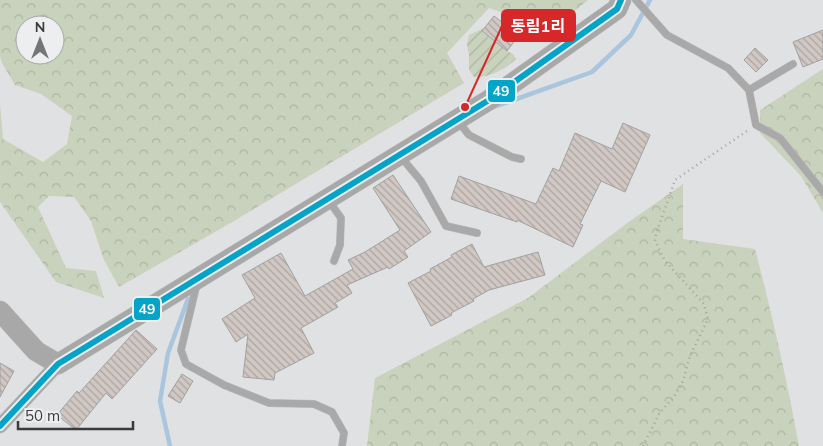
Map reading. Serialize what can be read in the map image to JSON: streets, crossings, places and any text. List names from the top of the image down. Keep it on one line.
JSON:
{"places":["동림1리"],"lines":["transit line 49"],"scale_bar":"50 m","north":"top"}
